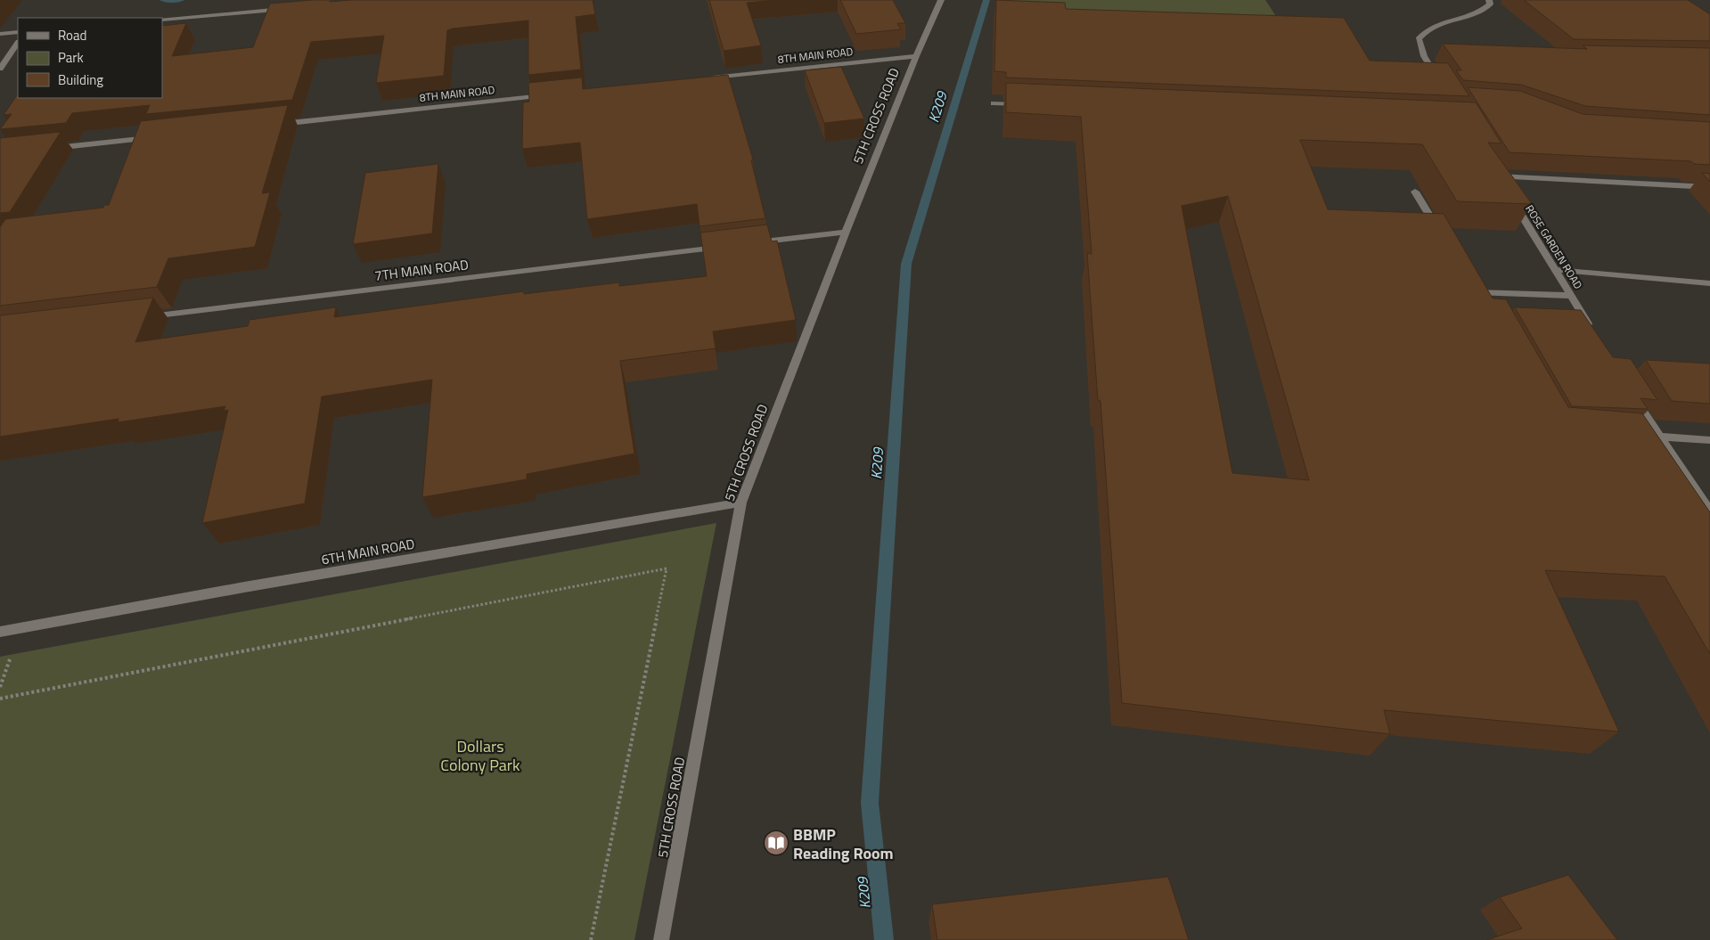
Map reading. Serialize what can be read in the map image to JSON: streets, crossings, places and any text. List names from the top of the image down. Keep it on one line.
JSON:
{"streets":{"street":["8TH MAIN ROAD","5TH CROSS ROAD","ROSE GARDEN ROAD","7TH MAIN ROAD","6TH MAIN ROAD"]},"crossings":[["8TH MAIN ROAD","5TH CROSS ROAD"],["5TH CROSS ROAD","6TH MAIN ROAD"]],"water":["K209"],"parks":["Dollars Colony Park"],"places":{"library":["BBMP Reading Room"]},"legend":["Road","Park","Building"]}
